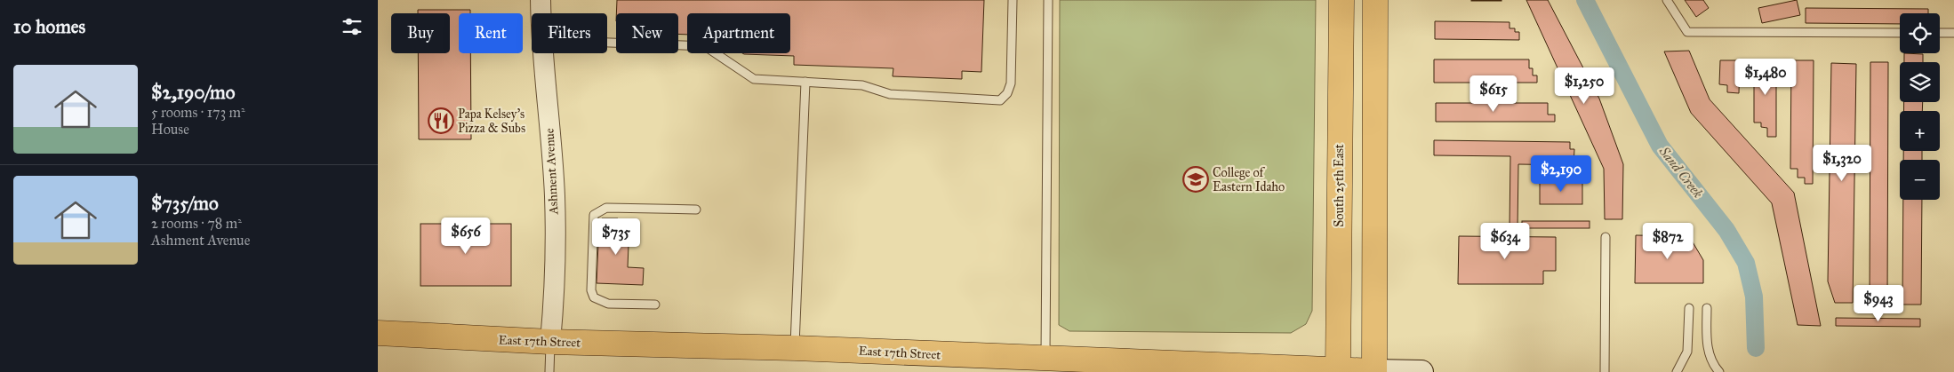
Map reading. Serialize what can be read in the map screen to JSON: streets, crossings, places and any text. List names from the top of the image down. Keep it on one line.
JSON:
{"streets":{"main road":["South 25th East","East 17th Street"],"street":["Ashment Avenue"]},"crossings":[["Ashment Avenue","East 17th Street"],["South 25th East","East 17th Street"]],"water":["Sand Creek"],"places":{"restaurant":["Papa Kelsey's Pizza & Subs"],"school or university":["College of Eastern Idaho"]},"page":{"heading":"10 homes","map_buttons":["+","−"],"chip":["Buy","Rent","Filters","New","Apartment"],"list":[{"name":"$2,190/mo","note":"5 rooms · 173 m² · House"},{"name":"$735/mo","note":"2 rooms · 78 m² · Ashment Avenue"}],"price":["$1,480","$1,250","$615","$1,320","$2,190","$656","$735","$634","$872","$943"]}}
